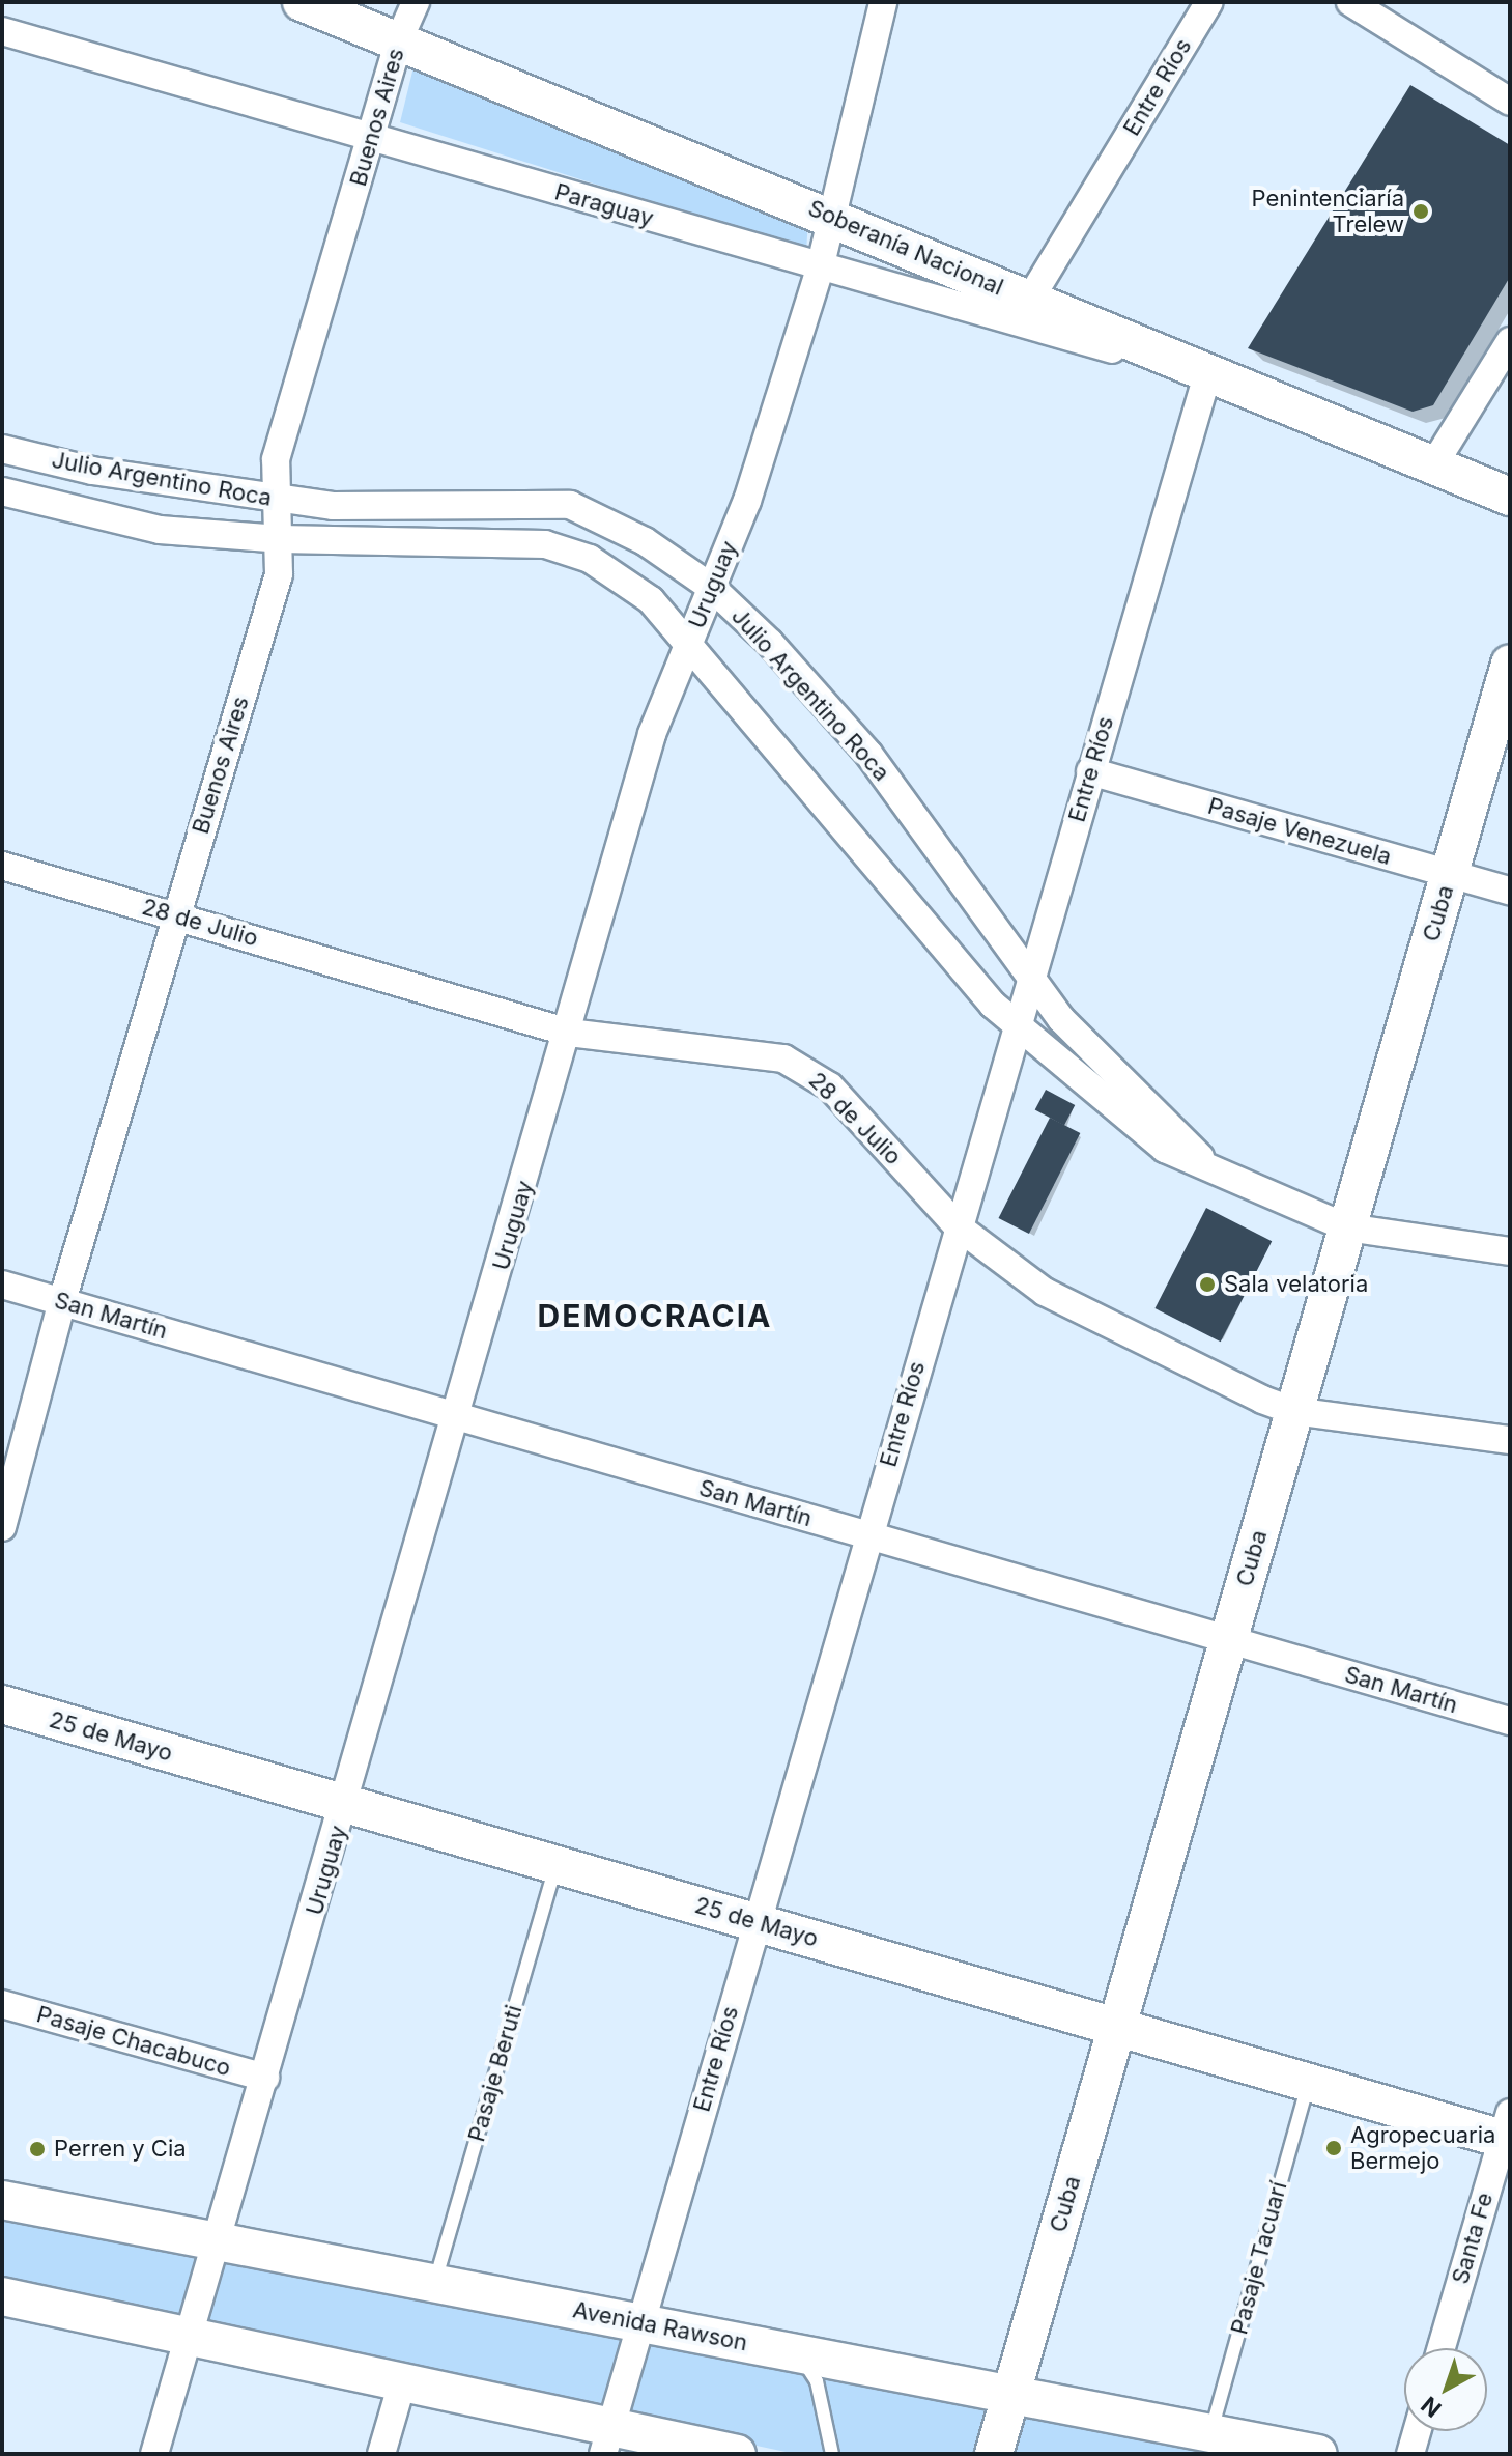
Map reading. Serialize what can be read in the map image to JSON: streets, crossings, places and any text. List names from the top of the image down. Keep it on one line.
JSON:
{"streets":{"street":["Entre Ríos","Buenos Aires","Paraguay","Soberanía Nacional","Julio Argentino Roca","Uruguay","Pasaje Venezuela","Cuba","28 de Julio","San Martín","25 de Mayo","Pasaje Chacabuco","Santa Fe","Avenida Rawson"],"lane":["Pasaje Beruti","Pasaje Tacuarí"]},"crossings":[["Entre Ríos","Paraguay"],["Entre Ríos","Soberanía Nacional"],["Entre Ríos","Julio Argentino Roca"],["Entre Ríos","Pasaje Venezuela"],["Entre Ríos","28 de Julio"],["Entre Ríos","San Martín"],["Entre Ríos","25 de Mayo"],["Entre Ríos","Avenida Rawson"],["Buenos Aires","Paraguay"],["Buenos Aires","Soberanía Nacional"],["Buenos Aires","Julio Argentino Roca"],["Buenos Aires","28 de Julio"],["Buenos Aires","San Martín"],["Paraguay","Soberanía Nacional"],["Paraguay","Uruguay"],["Soberanía Nacional","Uruguay"],["Julio Argentino Roca","Uruguay"],["Julio Argentino Roca","Cuba"],["Uruguay","28 de Julio"],["Uruguay","San Martín"],["Uruguay","25 de Mayo"],["Uruguay","Pasaje Chacabuco"],["Uruguay","Avenida Rawson"],["Pasaje Venezuela","Cuba"],["Cuba","28 de Julio"],["Cuba","San Martín"],["Cuba","25 de Mayo"],["Cuba","Avenida Rawson"],["25 de Mayo","Pasaje Beruti"],["25 de Mayo","Santa Fe"],["25 de Mayo","Pasaje Tacuarí"],["Pasaje Beruti","Avenida Rawson"],["Pasaje Tacuarí","Avenida Rawson"]],"districts":["DEMOCRACIA"],"places":["Penintenciaría Trelew","Sala velatoria","Agropecuaria Bermejo","Perren y Cia"],"north":"bottom left"}
